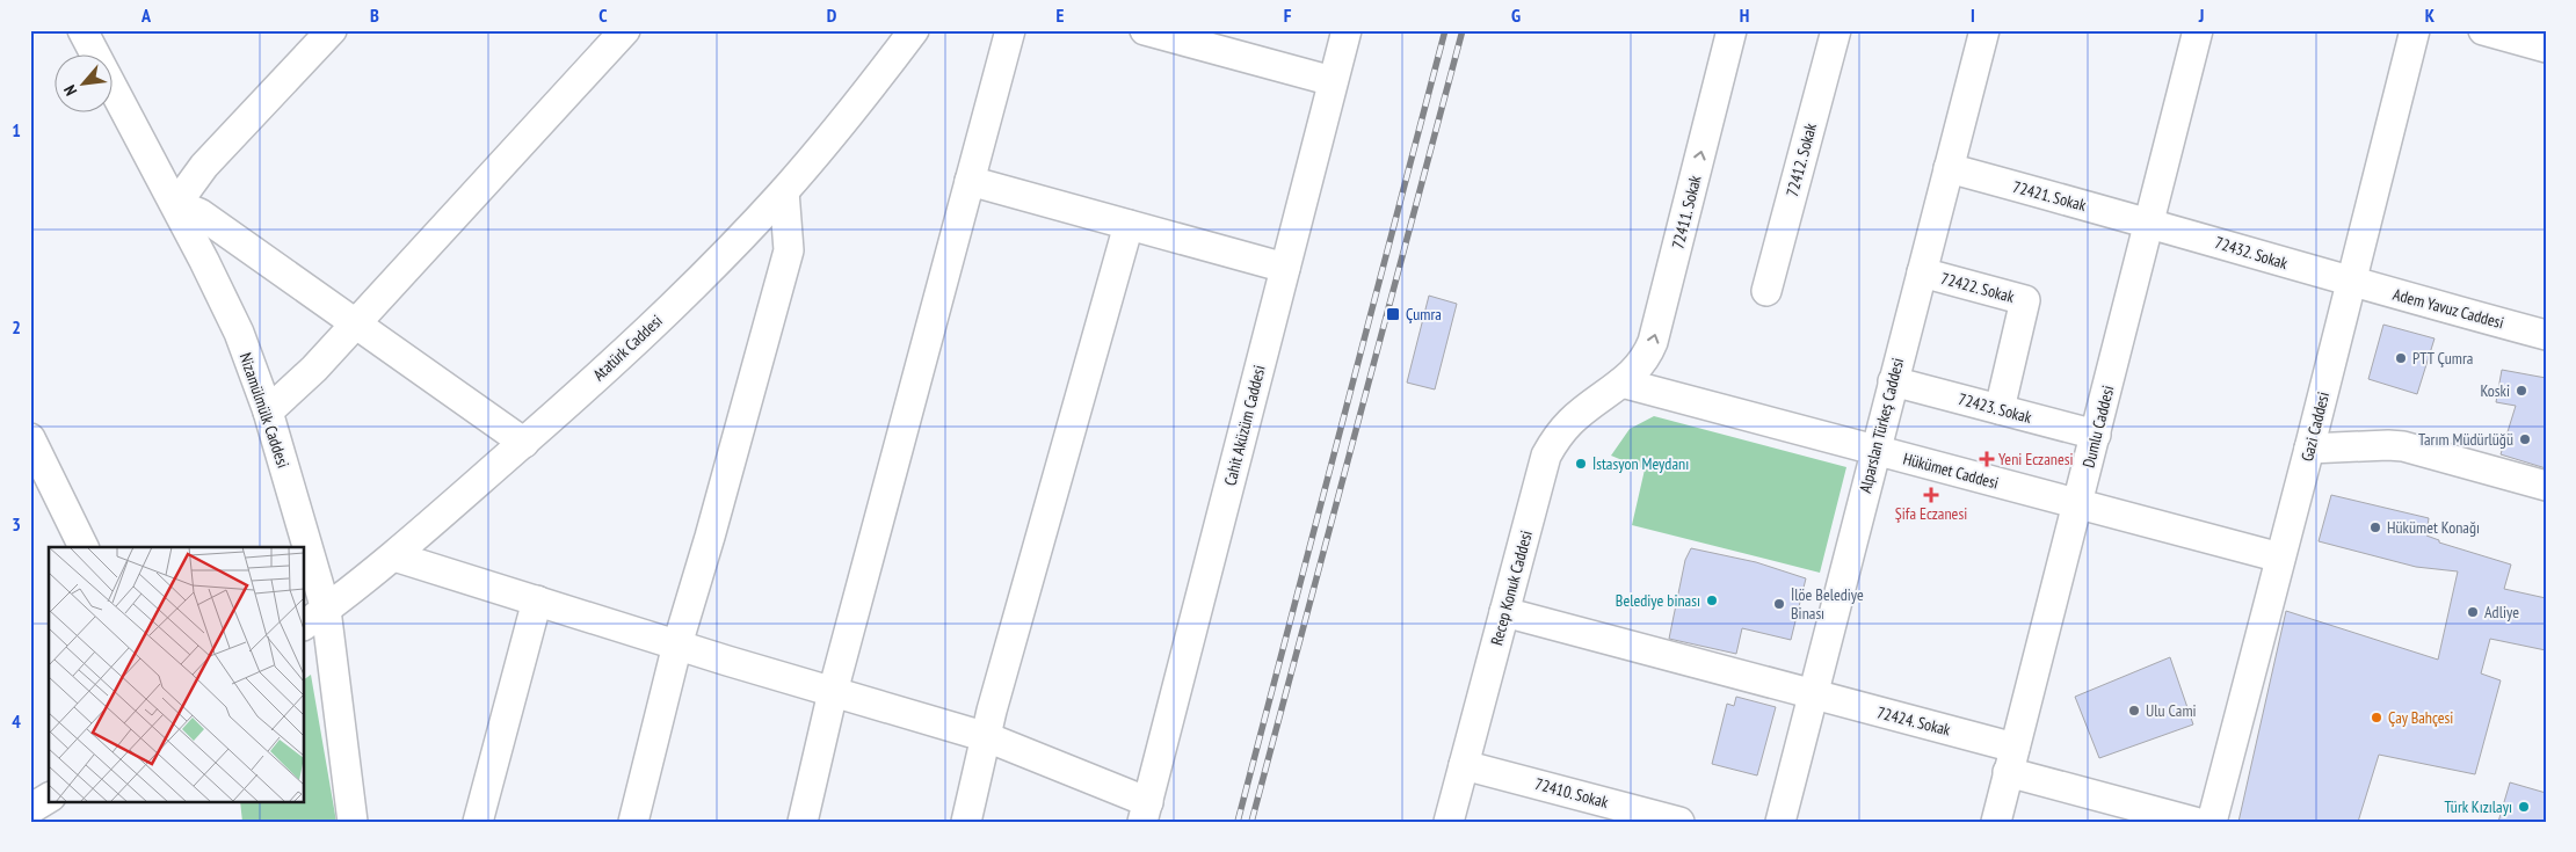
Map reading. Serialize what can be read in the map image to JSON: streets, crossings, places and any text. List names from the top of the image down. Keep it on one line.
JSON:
{"streets":{"street":["72412. Sokak","72421. Sokak","72411. Sokak","72432. Sokak","72422. Sokak","Adem Yavuz Caddesi","Atatürk Caddesi","72423. Sokak","Nizamülmülk Caddesi","Cahit Aküzüm Caddesi","Alparslan Türkeş Caddesi","Dumlu Caddesi","Gazi Caddesi","Hükümet Caddesi","Recep Konuk Caddesi","72424. Sokak","72410. Sokak"]},"crossings":[["72421. Sokak","72432. Sokak"],["72421. Sokak","Alparslan Türkeş Caddesi"],["72421. Sokak","Dumlu Caddesi"],["72411. Sokak","Hükümet Caddesi"],["72411. Sokak","Recep Konuk Caddesi"],["72432. Sokak","Adem Yavuz Caddesi"],["72432. Sokak","Dumlu Caddesi"],["72432. Sokak","Gazi Caddesi"],["72422. Sokak","72423. Sokak"],["72422. Sokak","Alparslan Türkeş Caddesi"],["Adem Yavuz Caddesi","Gazi Caddesi"],["Atatürk Caddesi","Nizamülmülk Caddesi"],["72423. Sokak","Alparslan Türkeş Caddesi"],["72423. Sokak","Dumlu Caddesi"],["Alparslan Türkeş Caddesi","Hükümet Caddesi"],["Alparslan Türkeş Caddesi","72424. Sokak"],["Dumlu Caddesi","Hükümet Caddesi"],["Dumlu Caddesi","72424. Sokak"],["Gazi Caddesi","Hükümet Caddesi"],["Hükümet Caddesi","Recep Konuk Caddesi"],["Recep Konuk Caddesi","72424. Sokak"],["Recep Konuk Caddesi","72410. Sokak"]],"one_way":["72411. Sokak"],"places":{"transit":["Çumra"],"other":["PTT Çumra","Koski","Tarım Müdürlüğü","İstasyon Meydanı","Hükümet Konağı","Belediye binası","İlöe Belediye Binası","Adliye","Ulu Cami","Çay Bahçesi","Türk Kızılayı"],"health":["Yeni Eczanesi","Şifa Eczanesi"]},"north":"bottom left","grid":{"columns":["A","B","C","D","E","F","G","H","I","J","K"],"rows":["1","2","3","4"]}}
